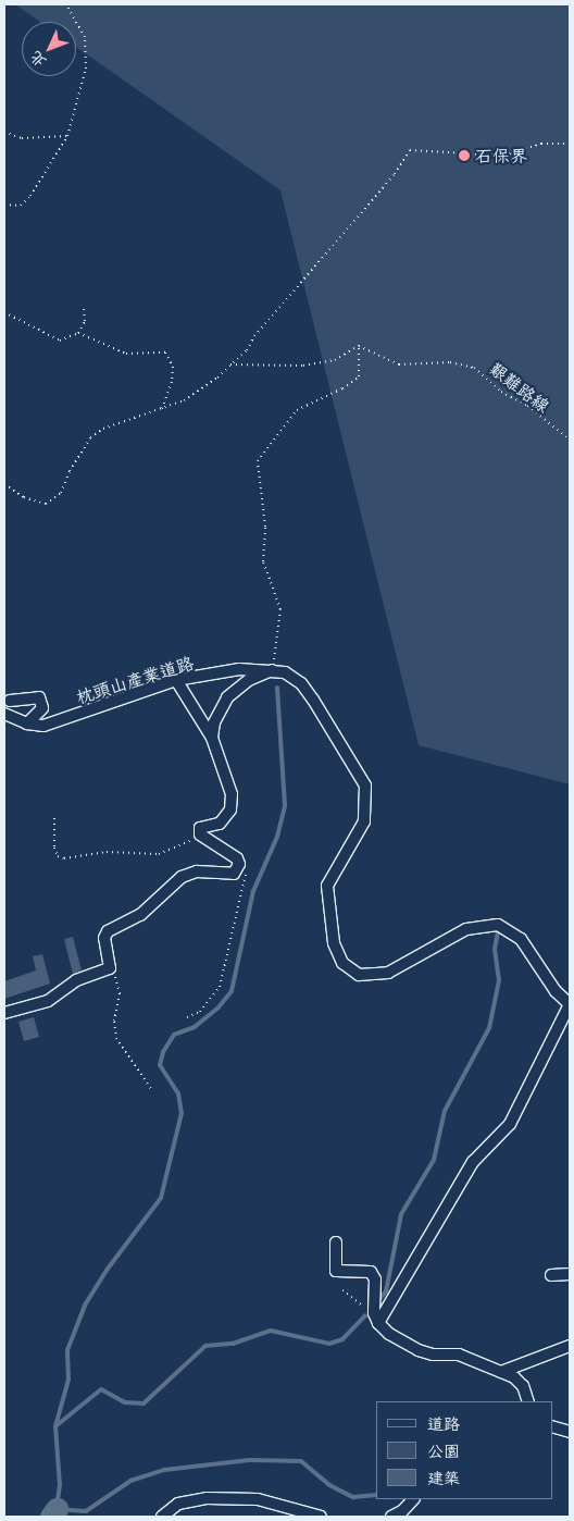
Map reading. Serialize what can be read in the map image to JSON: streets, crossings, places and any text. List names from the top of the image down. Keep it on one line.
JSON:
{"streets":{"street":["枕頭山產業道路"],"path":["艱難路線"]},"places":["石保界"],"legend":["道路","公園","建築"],"north":"bottom left"}
